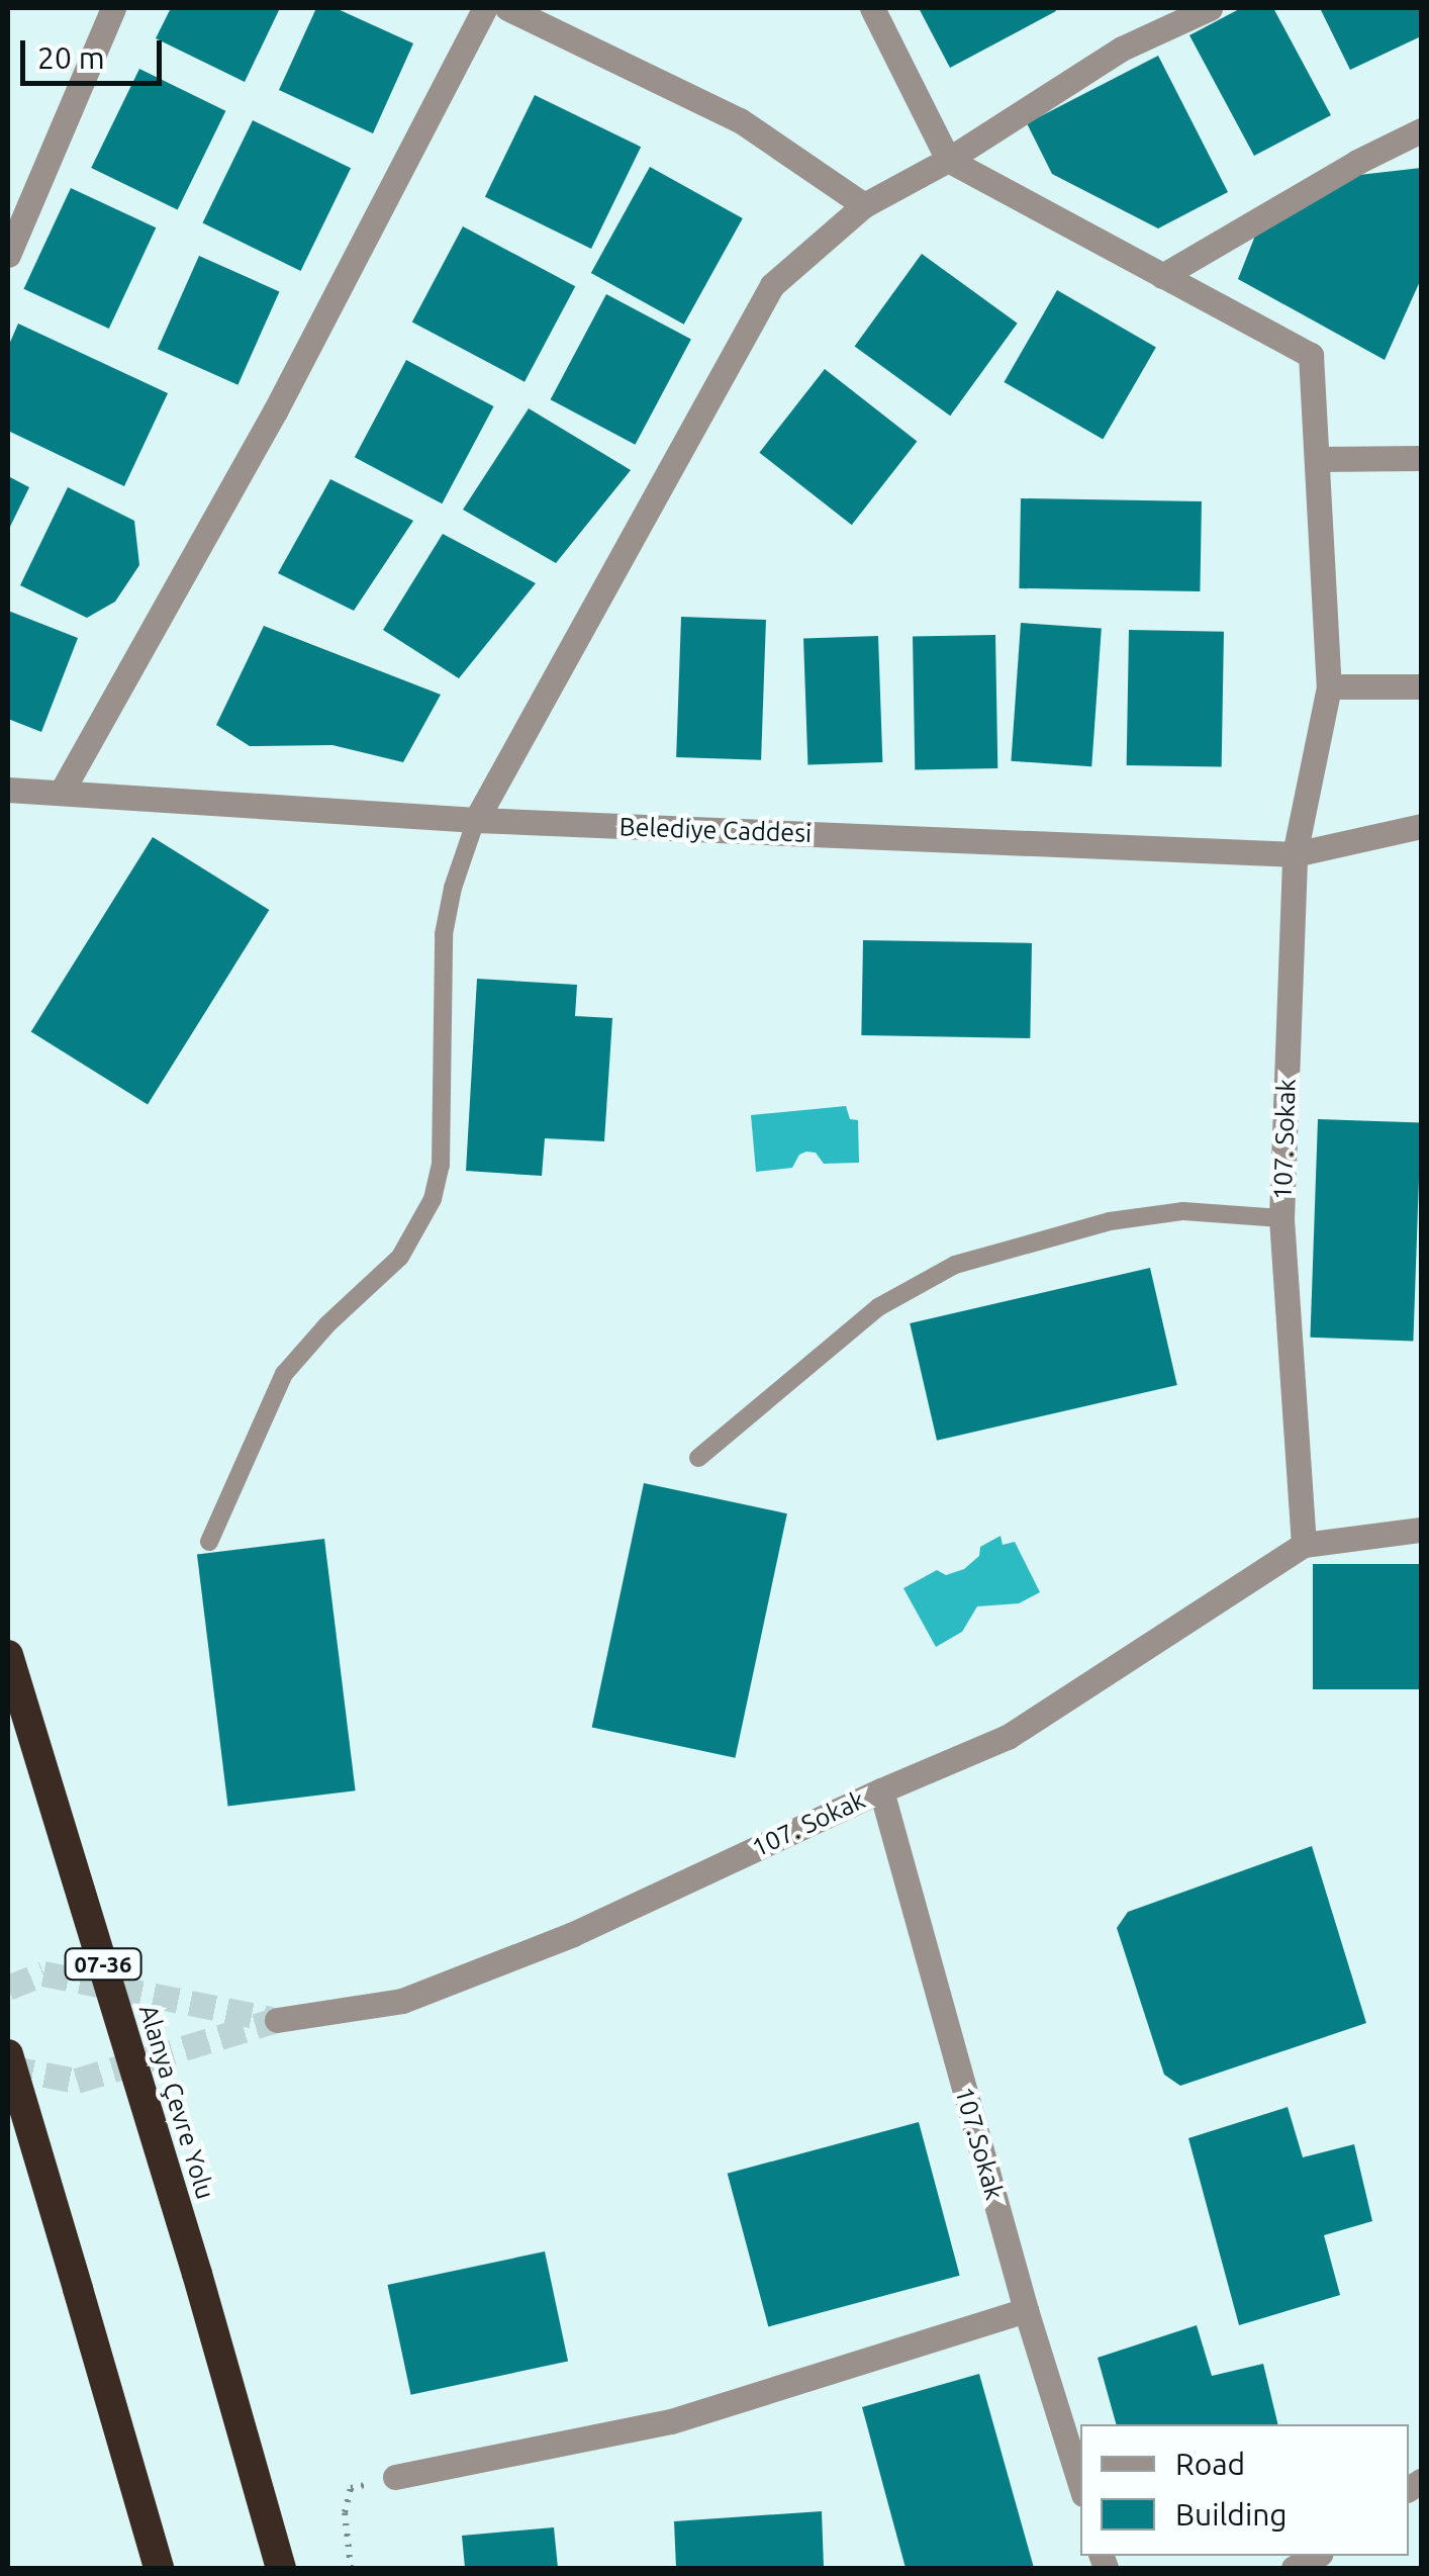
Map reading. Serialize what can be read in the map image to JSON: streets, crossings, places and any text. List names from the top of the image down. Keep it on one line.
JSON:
{"streets":{"highway":["07-36","Alanya Çevre Yolu"],"street":["Belediye Caddesi","107. Sokak","107.Sokak"]},"crossings":[["Belediye Caddesi","107. Sokak"],["107. Sokak","107.Sokak"]],"legend":["Road","Building"],"scale_bar":"20 m"}
